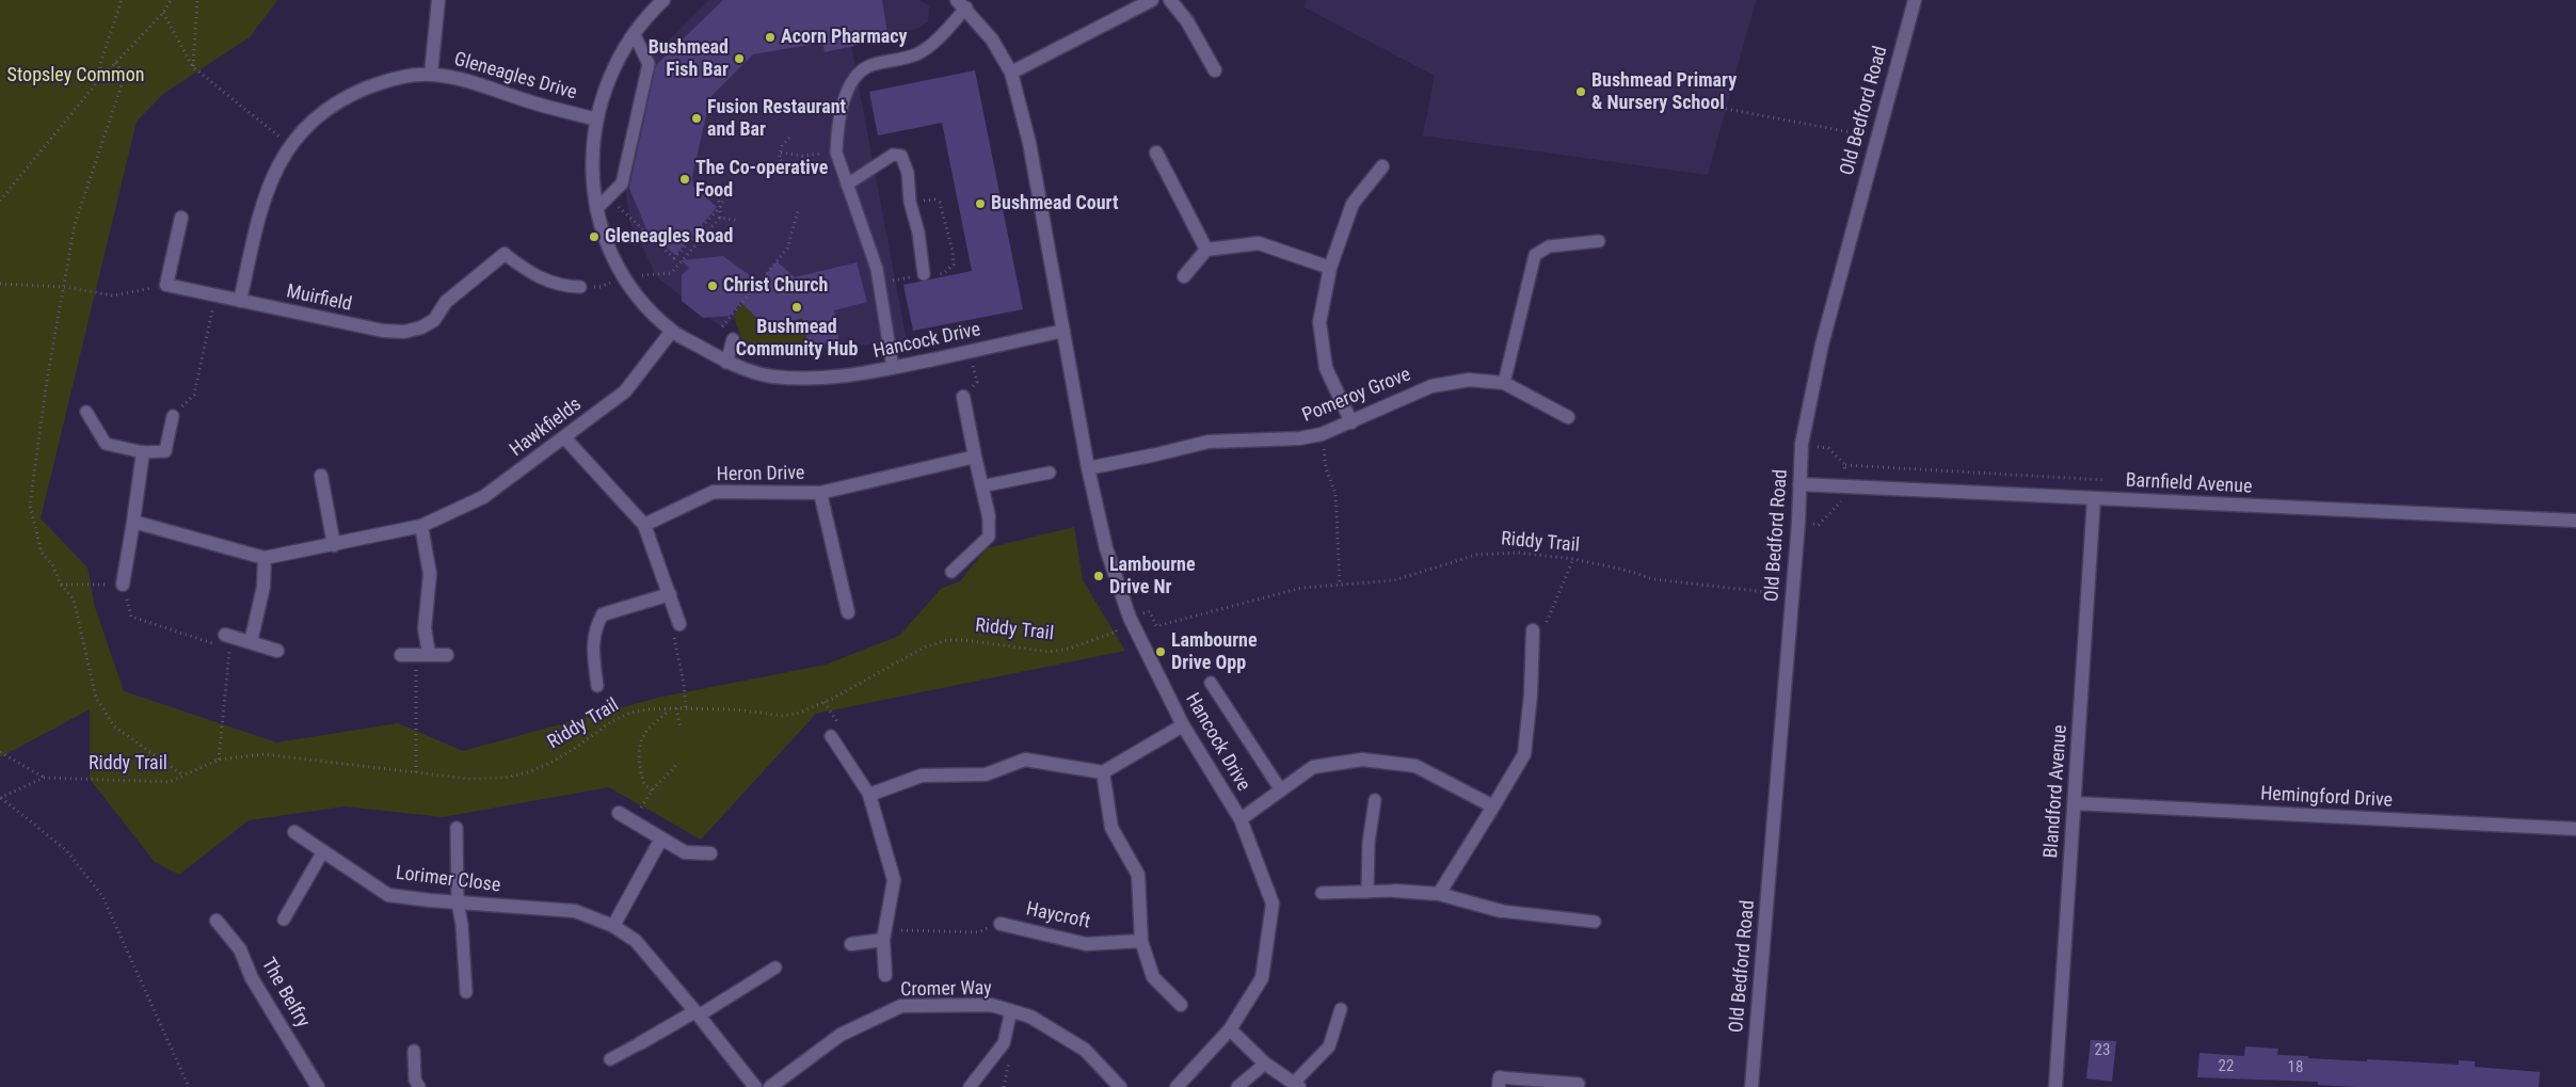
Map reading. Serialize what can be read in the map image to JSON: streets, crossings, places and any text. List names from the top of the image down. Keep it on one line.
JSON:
{"streets":{"street":["Gleneagles Drive","Old Bedford Road","Muirfield","Hancock Drive","Pomeroy Grove","Hawkfields","Heron Drive","Barnfield Avenue","Blandford Avenue","Hemingford Drive","Lorimer Close","Haycroft","Cromer Way","The Belfry"],"path":["Riddy Trail"]},"crossings":[["Gleneagles Drive","Muirfield"],["Gleneagles Drive","Hancock Drive"],["Old Bedford Road","Barnfield Avenue"],["Hancock Drive","Pomeroy Grove"],["Hancock Drive","Hawkfields"],["Barnfield Avenue","Blandford Avenue"],["Blandford Avenue","Hemingford Drive"]],"parks":["Stopsley Common"],"places":["Acorn Pharmacy","Bushmead Fish Bar","Bushmead Primary & Nursery School","Fusion Restaurant and Bar","The Co-operative Food","Bushmead Court","Gleneagles Road","Christ Church","Bushmead Community Hub","Lambourne Drive Nr","Lambourne Drive Opp"],"house_numbers":["23","22","18"]}
